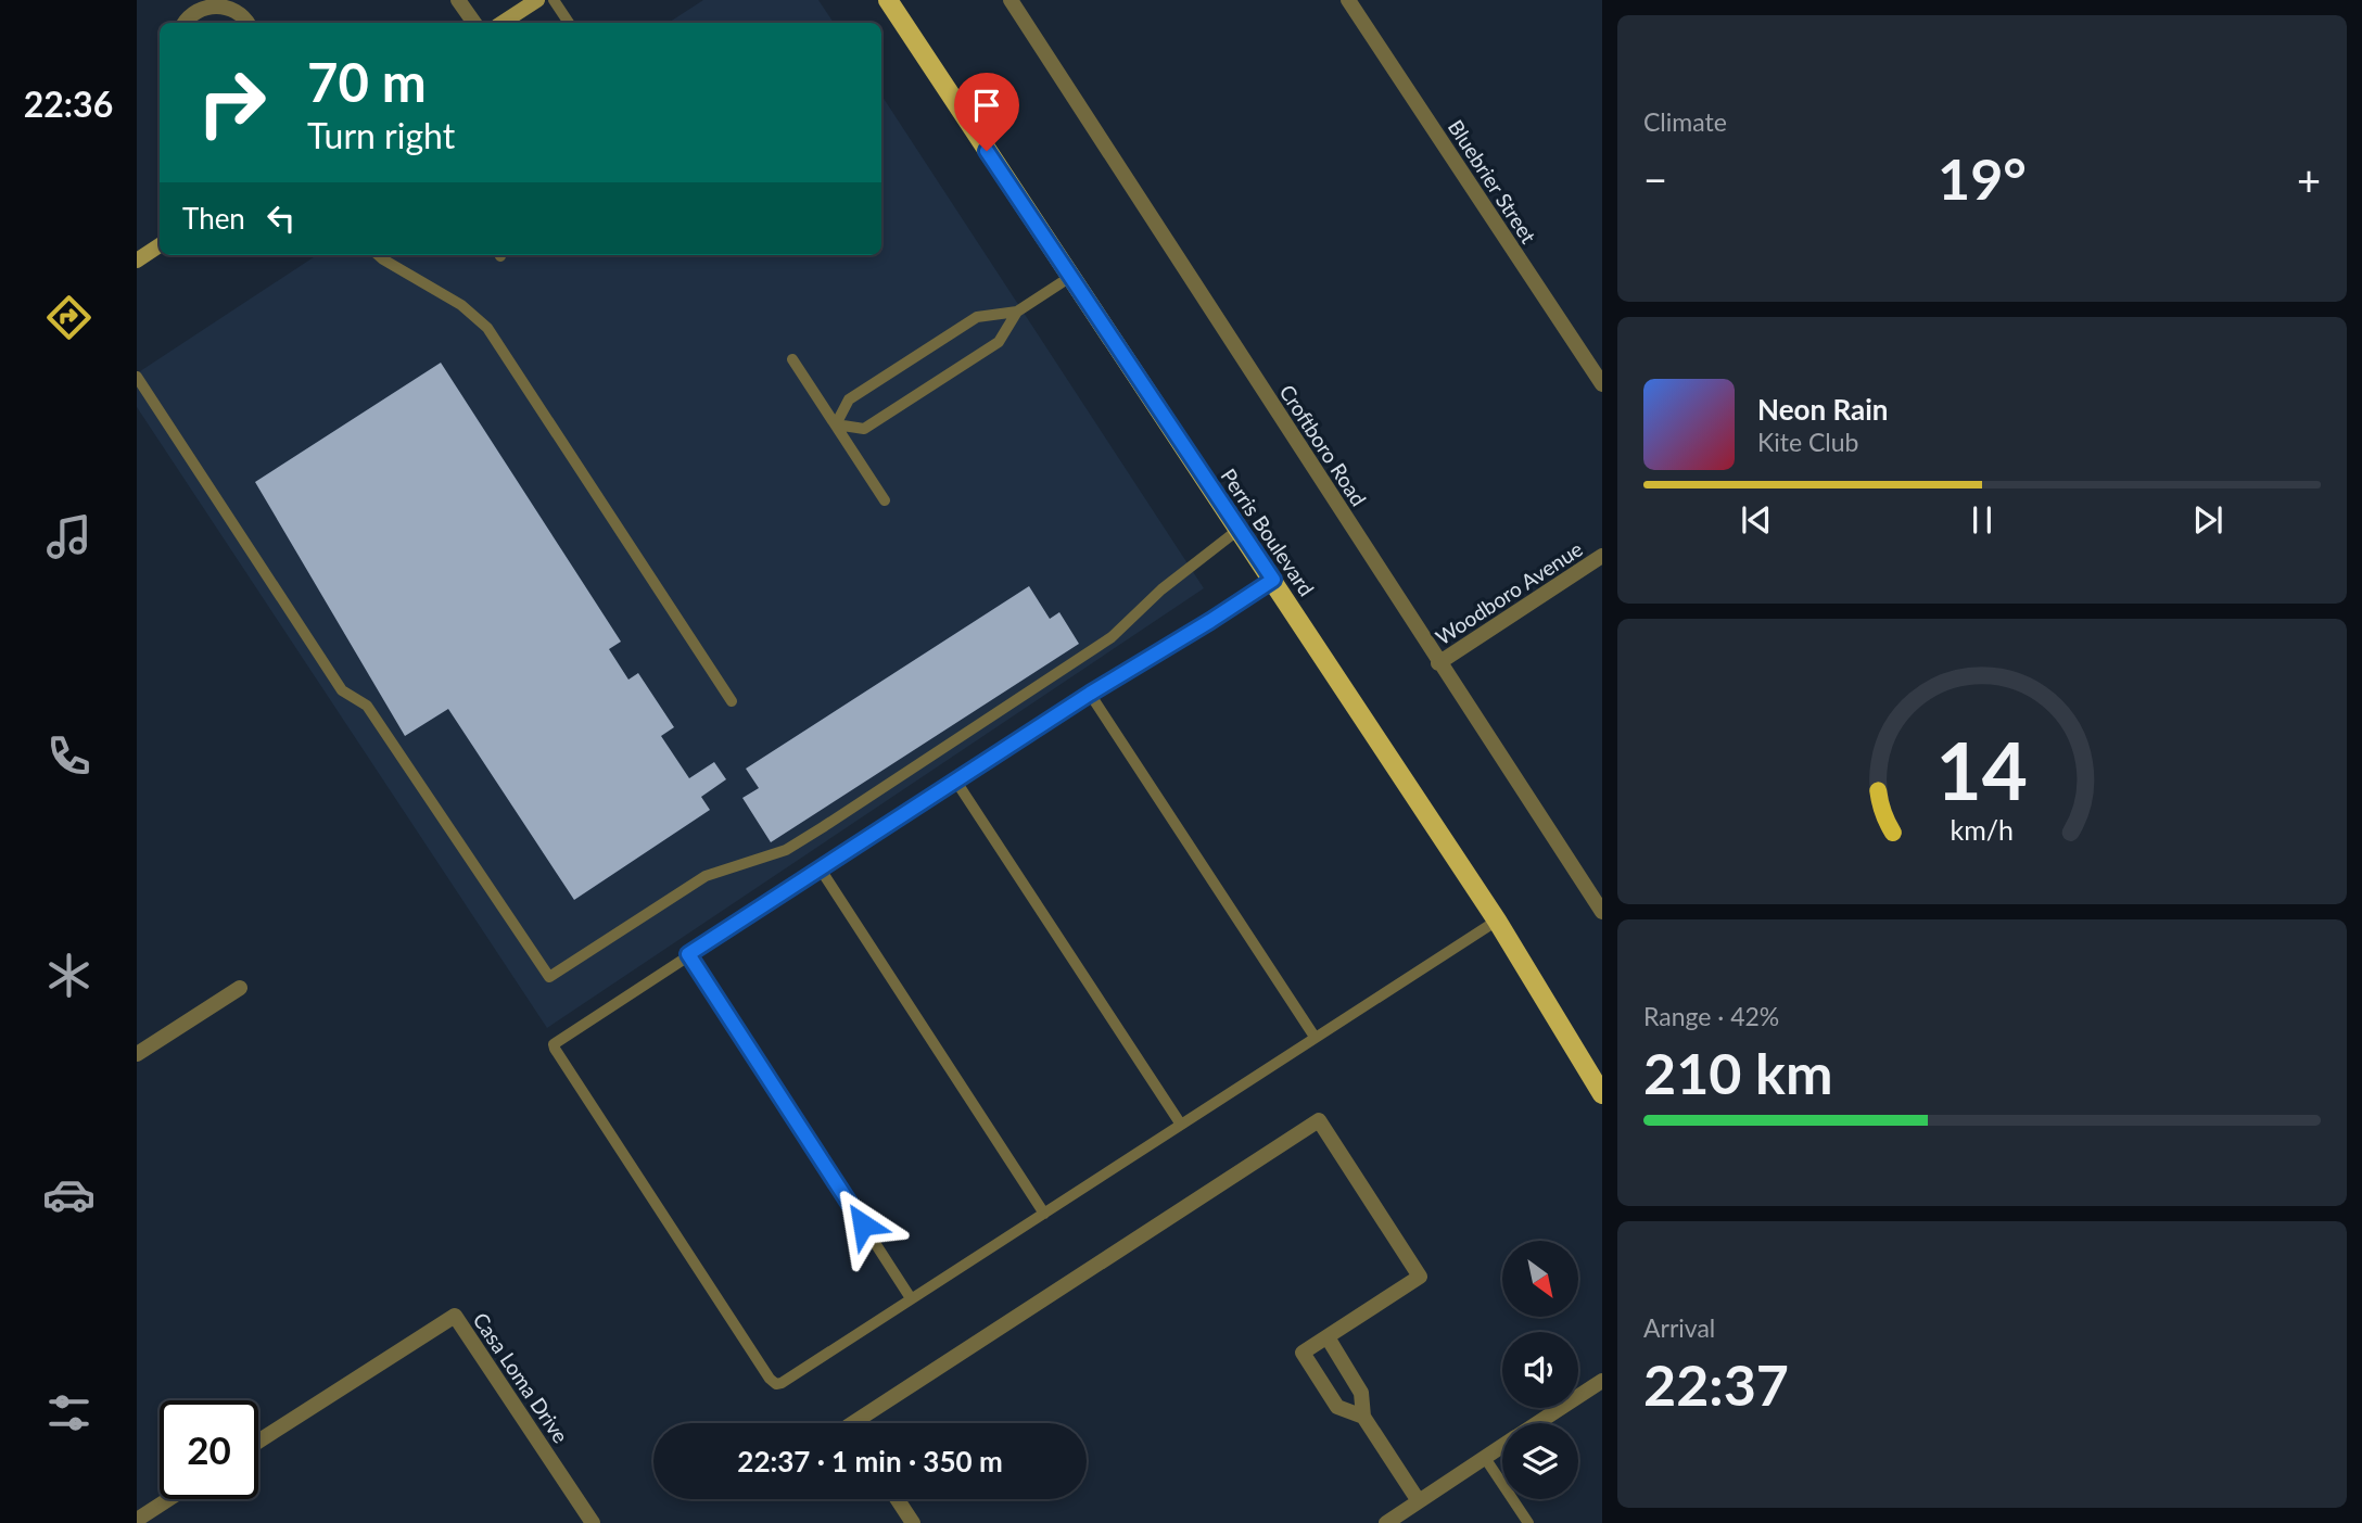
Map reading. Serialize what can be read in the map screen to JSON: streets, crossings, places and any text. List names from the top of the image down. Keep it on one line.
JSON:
{"streets":{"main road":["Perris Boulevard"],"street":["Bluebrier Street","Croftboro Road","Woodboro Avenue","Casa Loma Drive"]},"crossings":[["Croftboro Road","Woodboro Avenue"]],"north":"bottom right","page":{"tabs":"22:36","tile":["Climate",["Range · 42%","210 km"],["Arrival","22:37"]],"turn":["70 m","Turn right"],"heat":["−","19°","+"],"then":"Then","song":["Neon Rain","Kite Club"],"limit":"20","trip":"22:37 · 1 min · 350 m","gauge":["14","km/h"]}}
